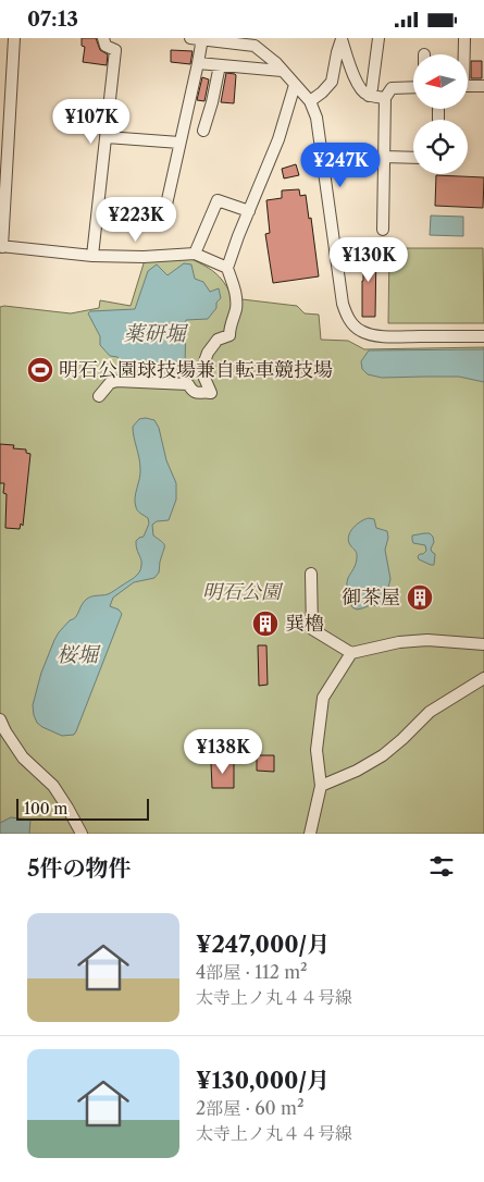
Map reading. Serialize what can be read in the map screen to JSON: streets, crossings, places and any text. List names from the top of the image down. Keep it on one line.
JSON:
{"water":["薬研堀","桜堀"],"parks":["明石公園"],"places":{"sports":["明石公園球技場兼自転車競技場"],"building":["御茶屋","巽櫓"]},"scale_bar":"100 m","north":"left","page":{"status":"07:13","price":["¥107K","¥247K","¥223K","¥130K","¥138K"],"scale":"100 m","heading":"5件の物件","list":[{"name":"¥247,000/月","note":"4部屋 · 112 m² · 太寺上ノ丸４４号線"},{"name":"¥130,000/月","note":"2部屋 · 60 m² · 太寺上ノ丸４４号線"}]}}
